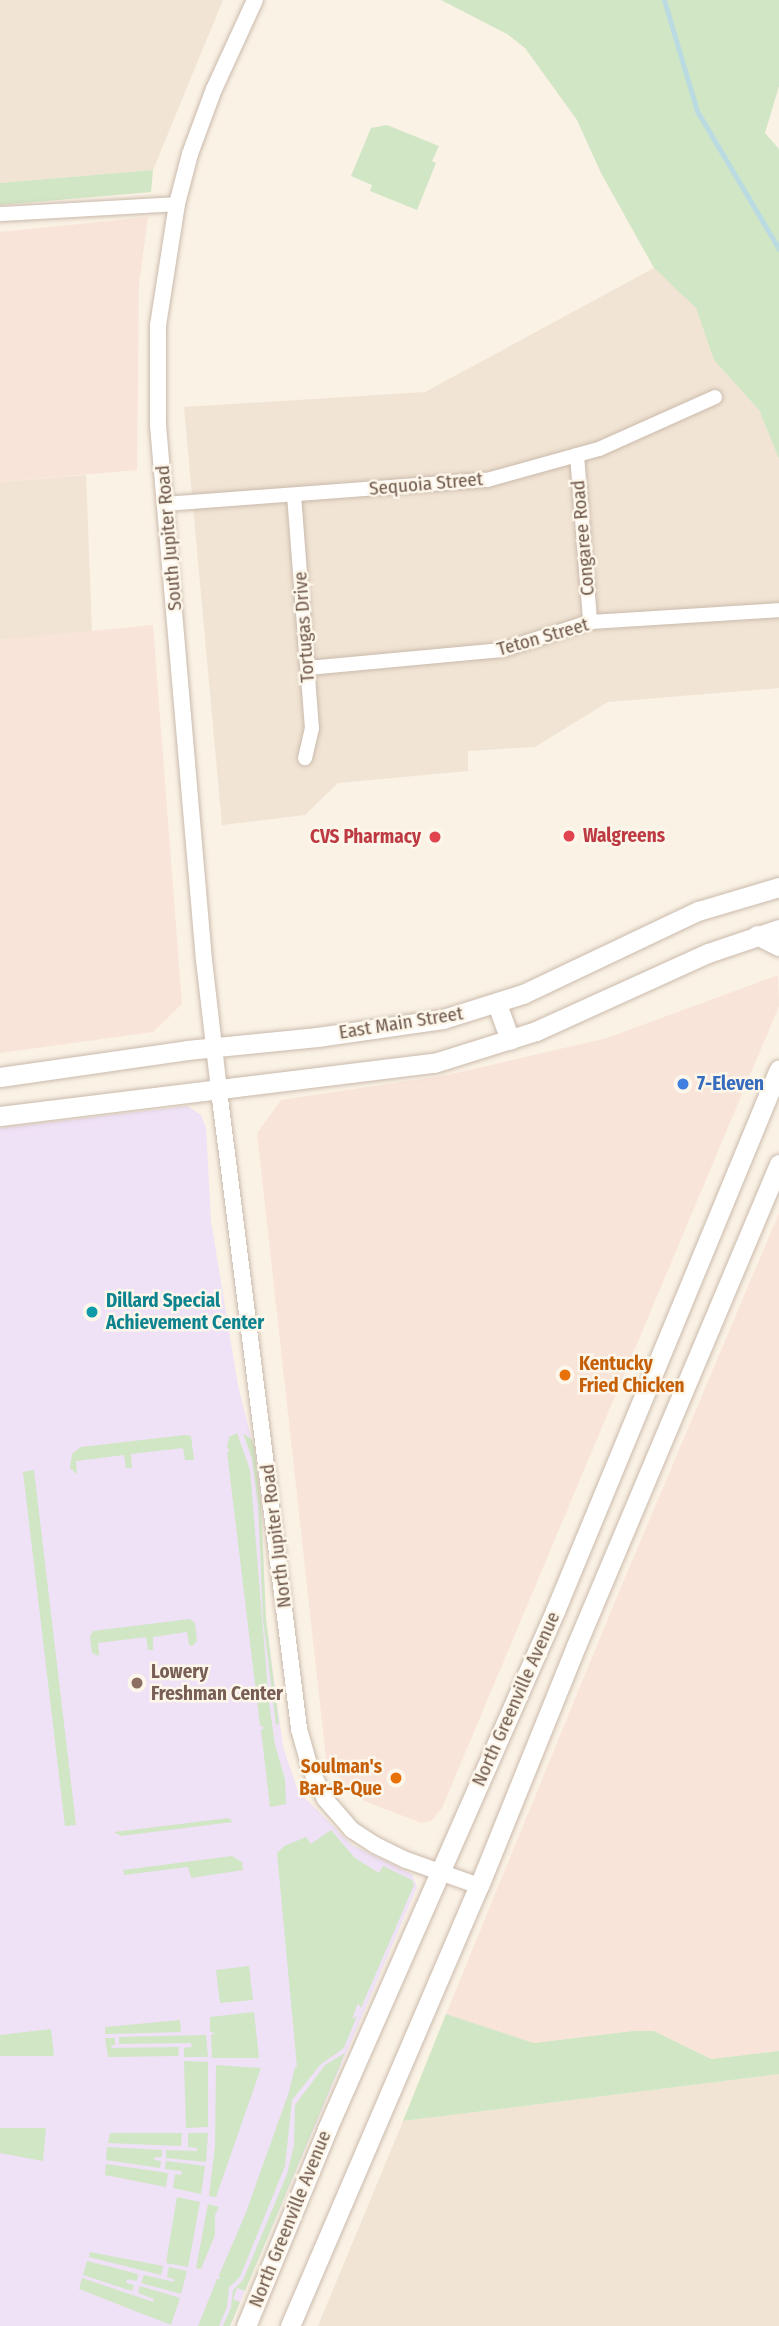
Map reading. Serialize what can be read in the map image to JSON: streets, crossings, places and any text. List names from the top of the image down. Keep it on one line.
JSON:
{"streets":{"main road":["East Main Street","North Greenville Avenue"],"street":["Sequoia Street","South Jupiter Road","Congaree Road","Tortugas Drive","Teton Street","North Jupiter Road"]},"crossings":[["Sequoia Street","South Jupiter Road"],["Sequoia Street","Congaree Road"],["Sequoia Street","Tortugas Drive"],["South Jupiter Road","East Main Street"],["South Jupiter Road","North Jupiter Road"],["Congaree Road","Teton Street"],["Tortugas Drive","Teton Street"],["East Main Street","North Jupiter Road"],["North Jupiter Road","North Greenville Avenue"]],"places":["Walgreens","CVS Pharmacy","7-Eleven","Dillard Special Achievement Center","Kentucky Fried Chicken","Lowery Freshman Center","Soulman's Bar-B-Que"]}
